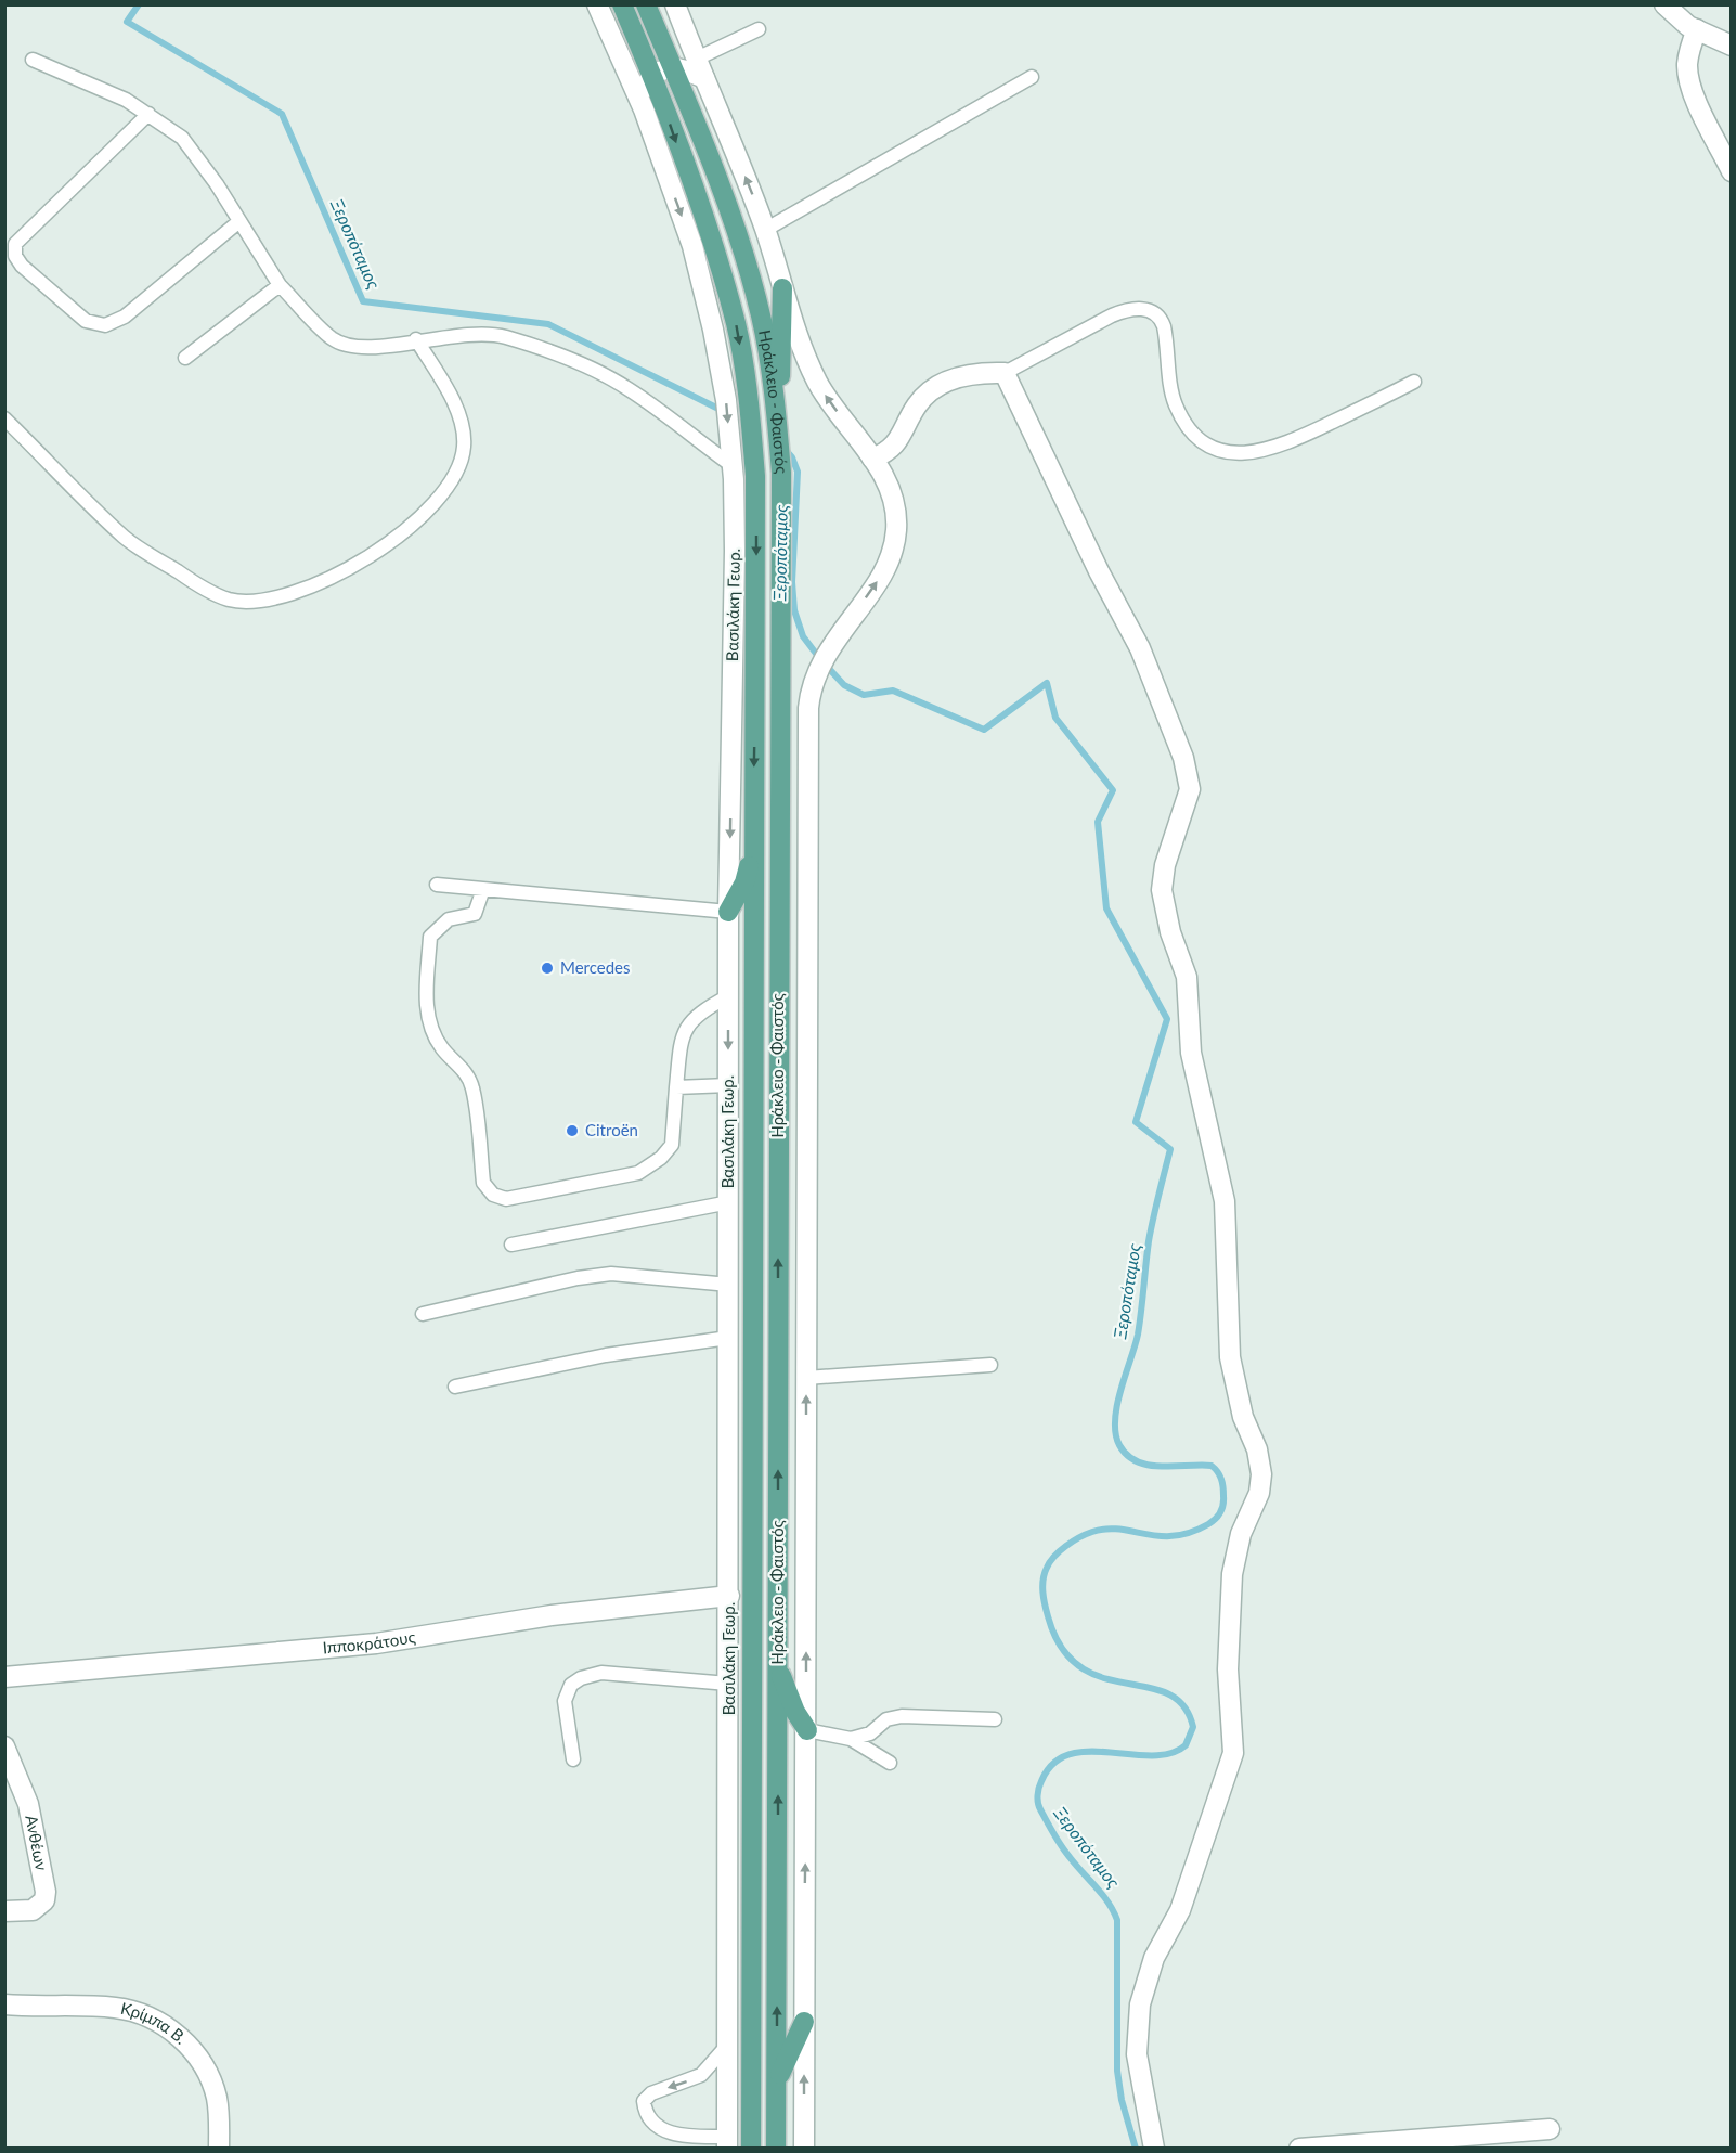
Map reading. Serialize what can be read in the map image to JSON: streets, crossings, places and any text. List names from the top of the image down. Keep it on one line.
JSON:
{"streets":{"main road":["Ηράκλειο - Φαιστός"],"street":["Βασιλάκη Γεωρ.","Ιπποκράτους","Ανθέων","Κρίμπα Β."]},"crossings":[["Βασιλάκη Γεωρ.","Ιπποκράτους"]],"water":["Ξεροπόταμος"],"places":["Mercedes","Citroën"]}
